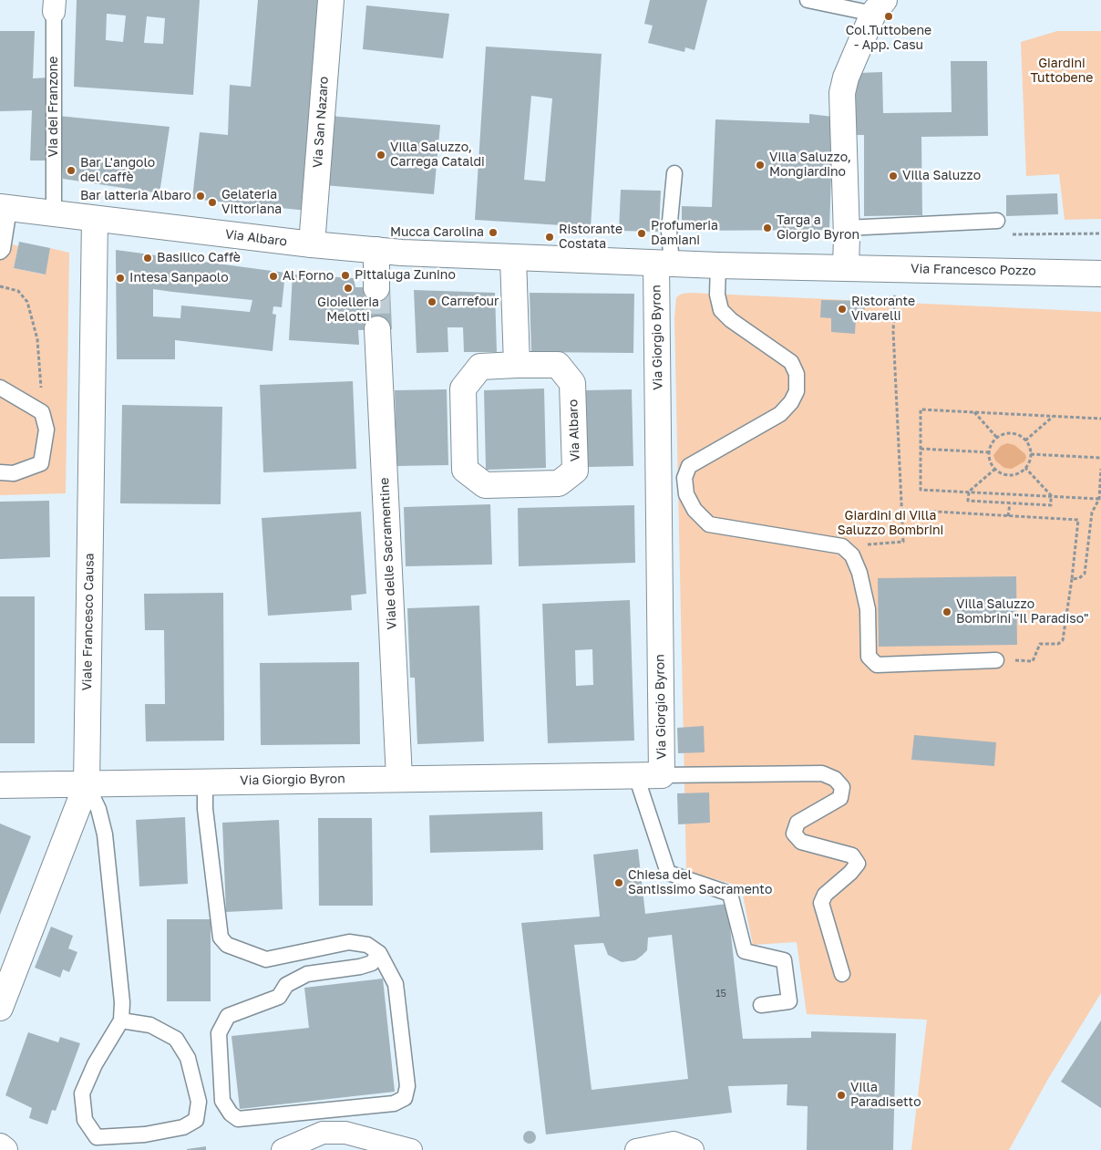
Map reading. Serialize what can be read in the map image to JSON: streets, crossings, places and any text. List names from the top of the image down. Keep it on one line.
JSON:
{"streets":{"street":["Via San Nazaro","Via Albaro","Via Francesco Pozzo","Via Giorgio Byron","Viale delle Sacramentine","Viale Francesco Causa"],"lane":["Via dei Franzone"]},"crossings":[["Via dei Franzone","Via Albaro"],["Via San Nazaro","Via Albaro"],["Via Albaro","Via Francesco Pozzo"],["Via Albaro","Via Giorgio Byron"],["Via Albaro","Viale Francesco Causa"],["Via Giorgio Byron","Viale delle Sacramentine"],["Via Giorgio Byron","Viale Francesco Causa"]],"parks":["Giardini Tuttobene","Giardini di Villa Saluzzo Bombrini"],"places":["Col.Tuttobene - App. Casu","Villa Saluzzo, Carrega Cataldi","Villa Saluzzo, Mongiardino","Bar L'angolo del caffè","Villa Saluzzo","Bar latteria Albaro","Gelateria Vittoriana","Targa a Giorgio Byron","Mucca Carolina","Profumeria Damiani","Ristorante Costata","Basilico Caffè","Pittaluga Zunino","Al Forno","Intesa Sanpaolo","Gioielleria Melotti","Carrefour","Ristorante Vivarelli","Villa Saluzzo Bombrini \"Il Paradiso\"","Chiesa del Santissimo Sacramento","Villa Paradisetto"],"house_numbers":["15"]}
